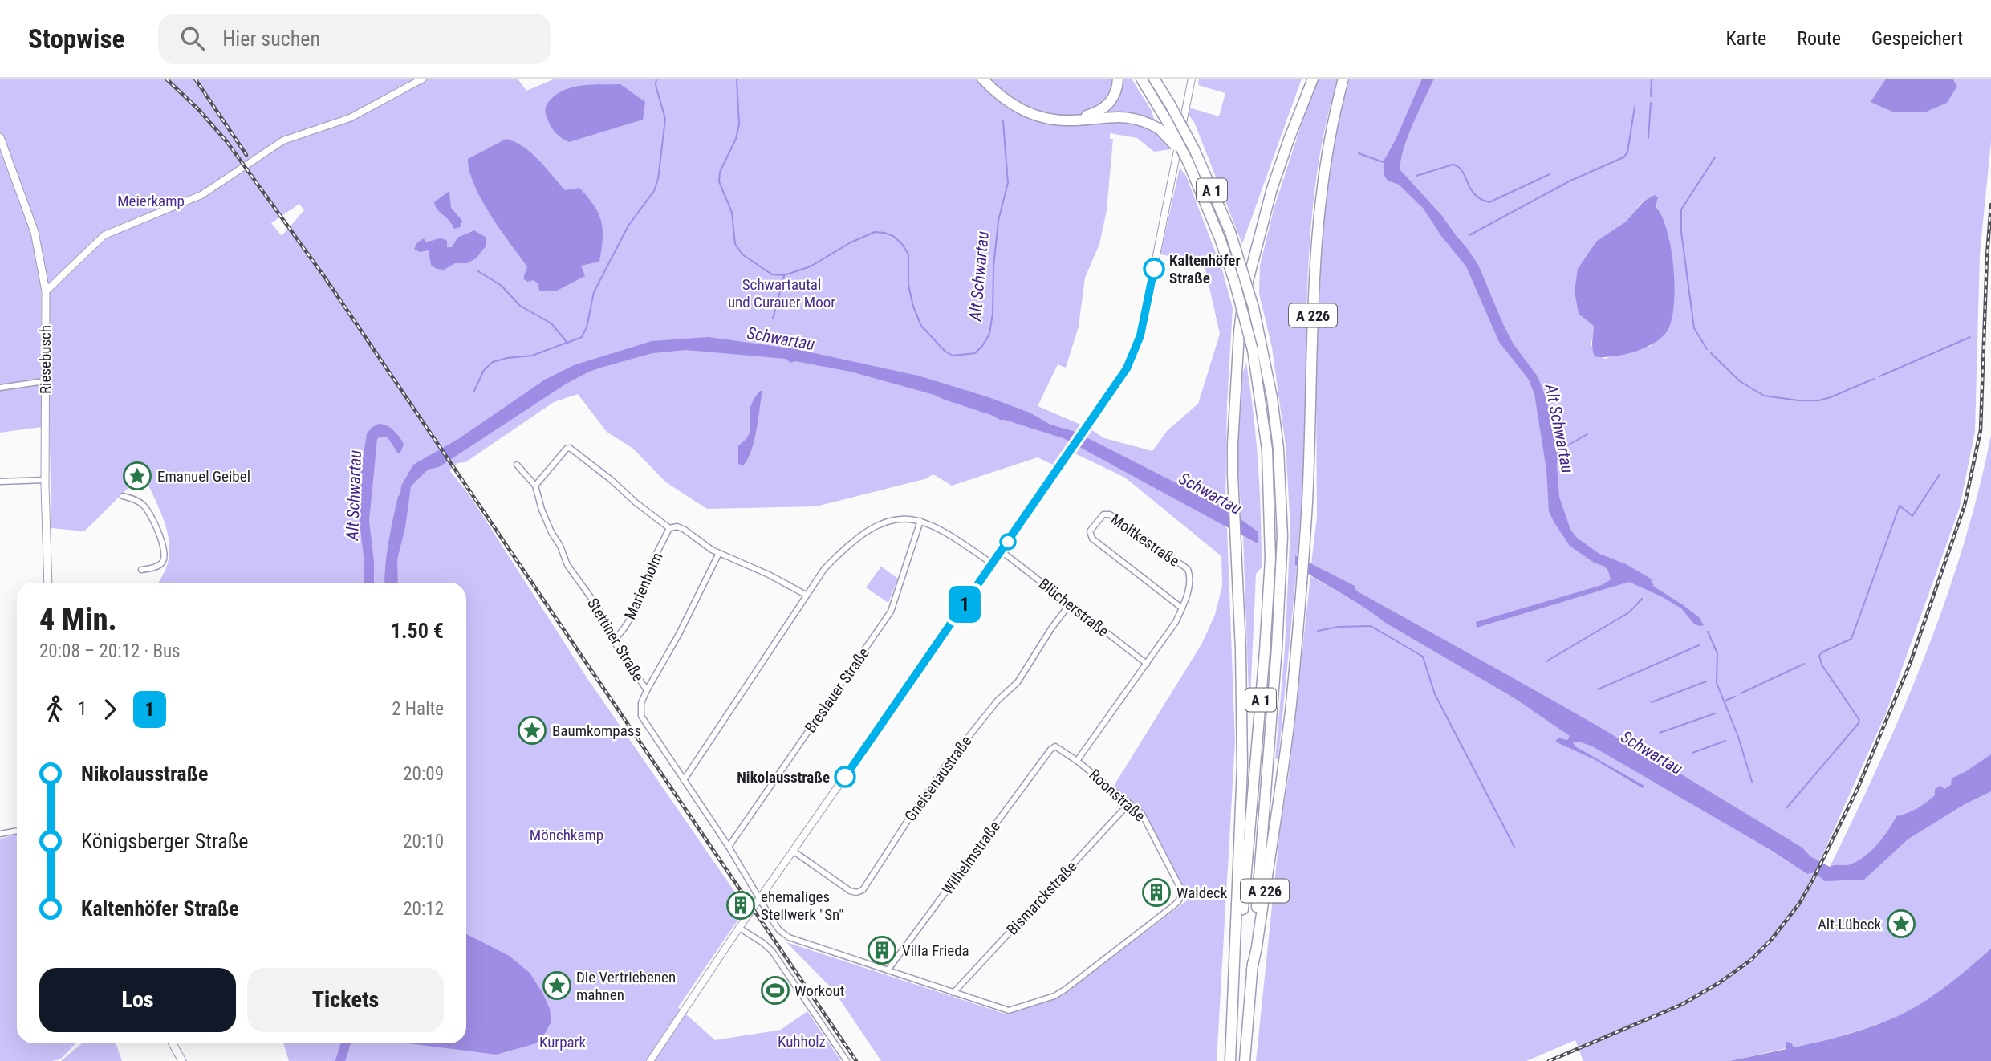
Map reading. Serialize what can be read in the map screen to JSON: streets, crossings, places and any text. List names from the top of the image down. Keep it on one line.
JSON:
{"streets":{"highway":["A 1","A 226"],"main road":["Riesebusch"],"street":["Moltkestraße","Marienholm","Blücherstraße","Stettiner Straße","Breslauer Straße","Gneisenaustraße","Roonstraße","Wilhelmstraße","Bismarckstraße"]},"crossings":[["A 1","A 226"],["Moltkestraße","Blücherstraße"],["Moltkestraße","Roonstraße"],["Marienholm","Stettiner Straße"],["Blücherstraße","Gneisenaustraße"],["Stettiner Straße","Breslauer Straße"],["Roonstraße","Wilhelmstraße"],["Roonstraße","Bismarckstraße"]],"water":["Alt Schwartau","Schwartau"],"parks":["Meierkamp","Schwartautal und Curauer Moor","Mönchkamp","Kuhholz","Kurpark"],"places":{"other":["Kaltenhöfer Straße","Nikolausstraße"],"place":["Emanuel Geibel","Baumkompass","Alt-Lübeck","Die Vertriebenen mahnen"],"building":["Waldeck","ehemaliges Stellwerk \"Sn\"","Villa Frieda"],"sports":["Workout"]},"lines":["bus line 1"],"page":{"header":"Stopwise","search":"Hier suchen","nav":["Karte","Route","Gespeichert"],"on_map":"1","heading":["4 Min.","20:08 – 20:12 · Bus","1.50 €"],"legs":["1","1","2 Halte"],"list":[{"name":"Nikolausstraße","value":"20:09"},{"name":"Königsberger Straße","value":"20:10"},{"name":"Kaltenhöfer Straße","value":"20:12"}],"buttons":["Los","Tickets"]}}
